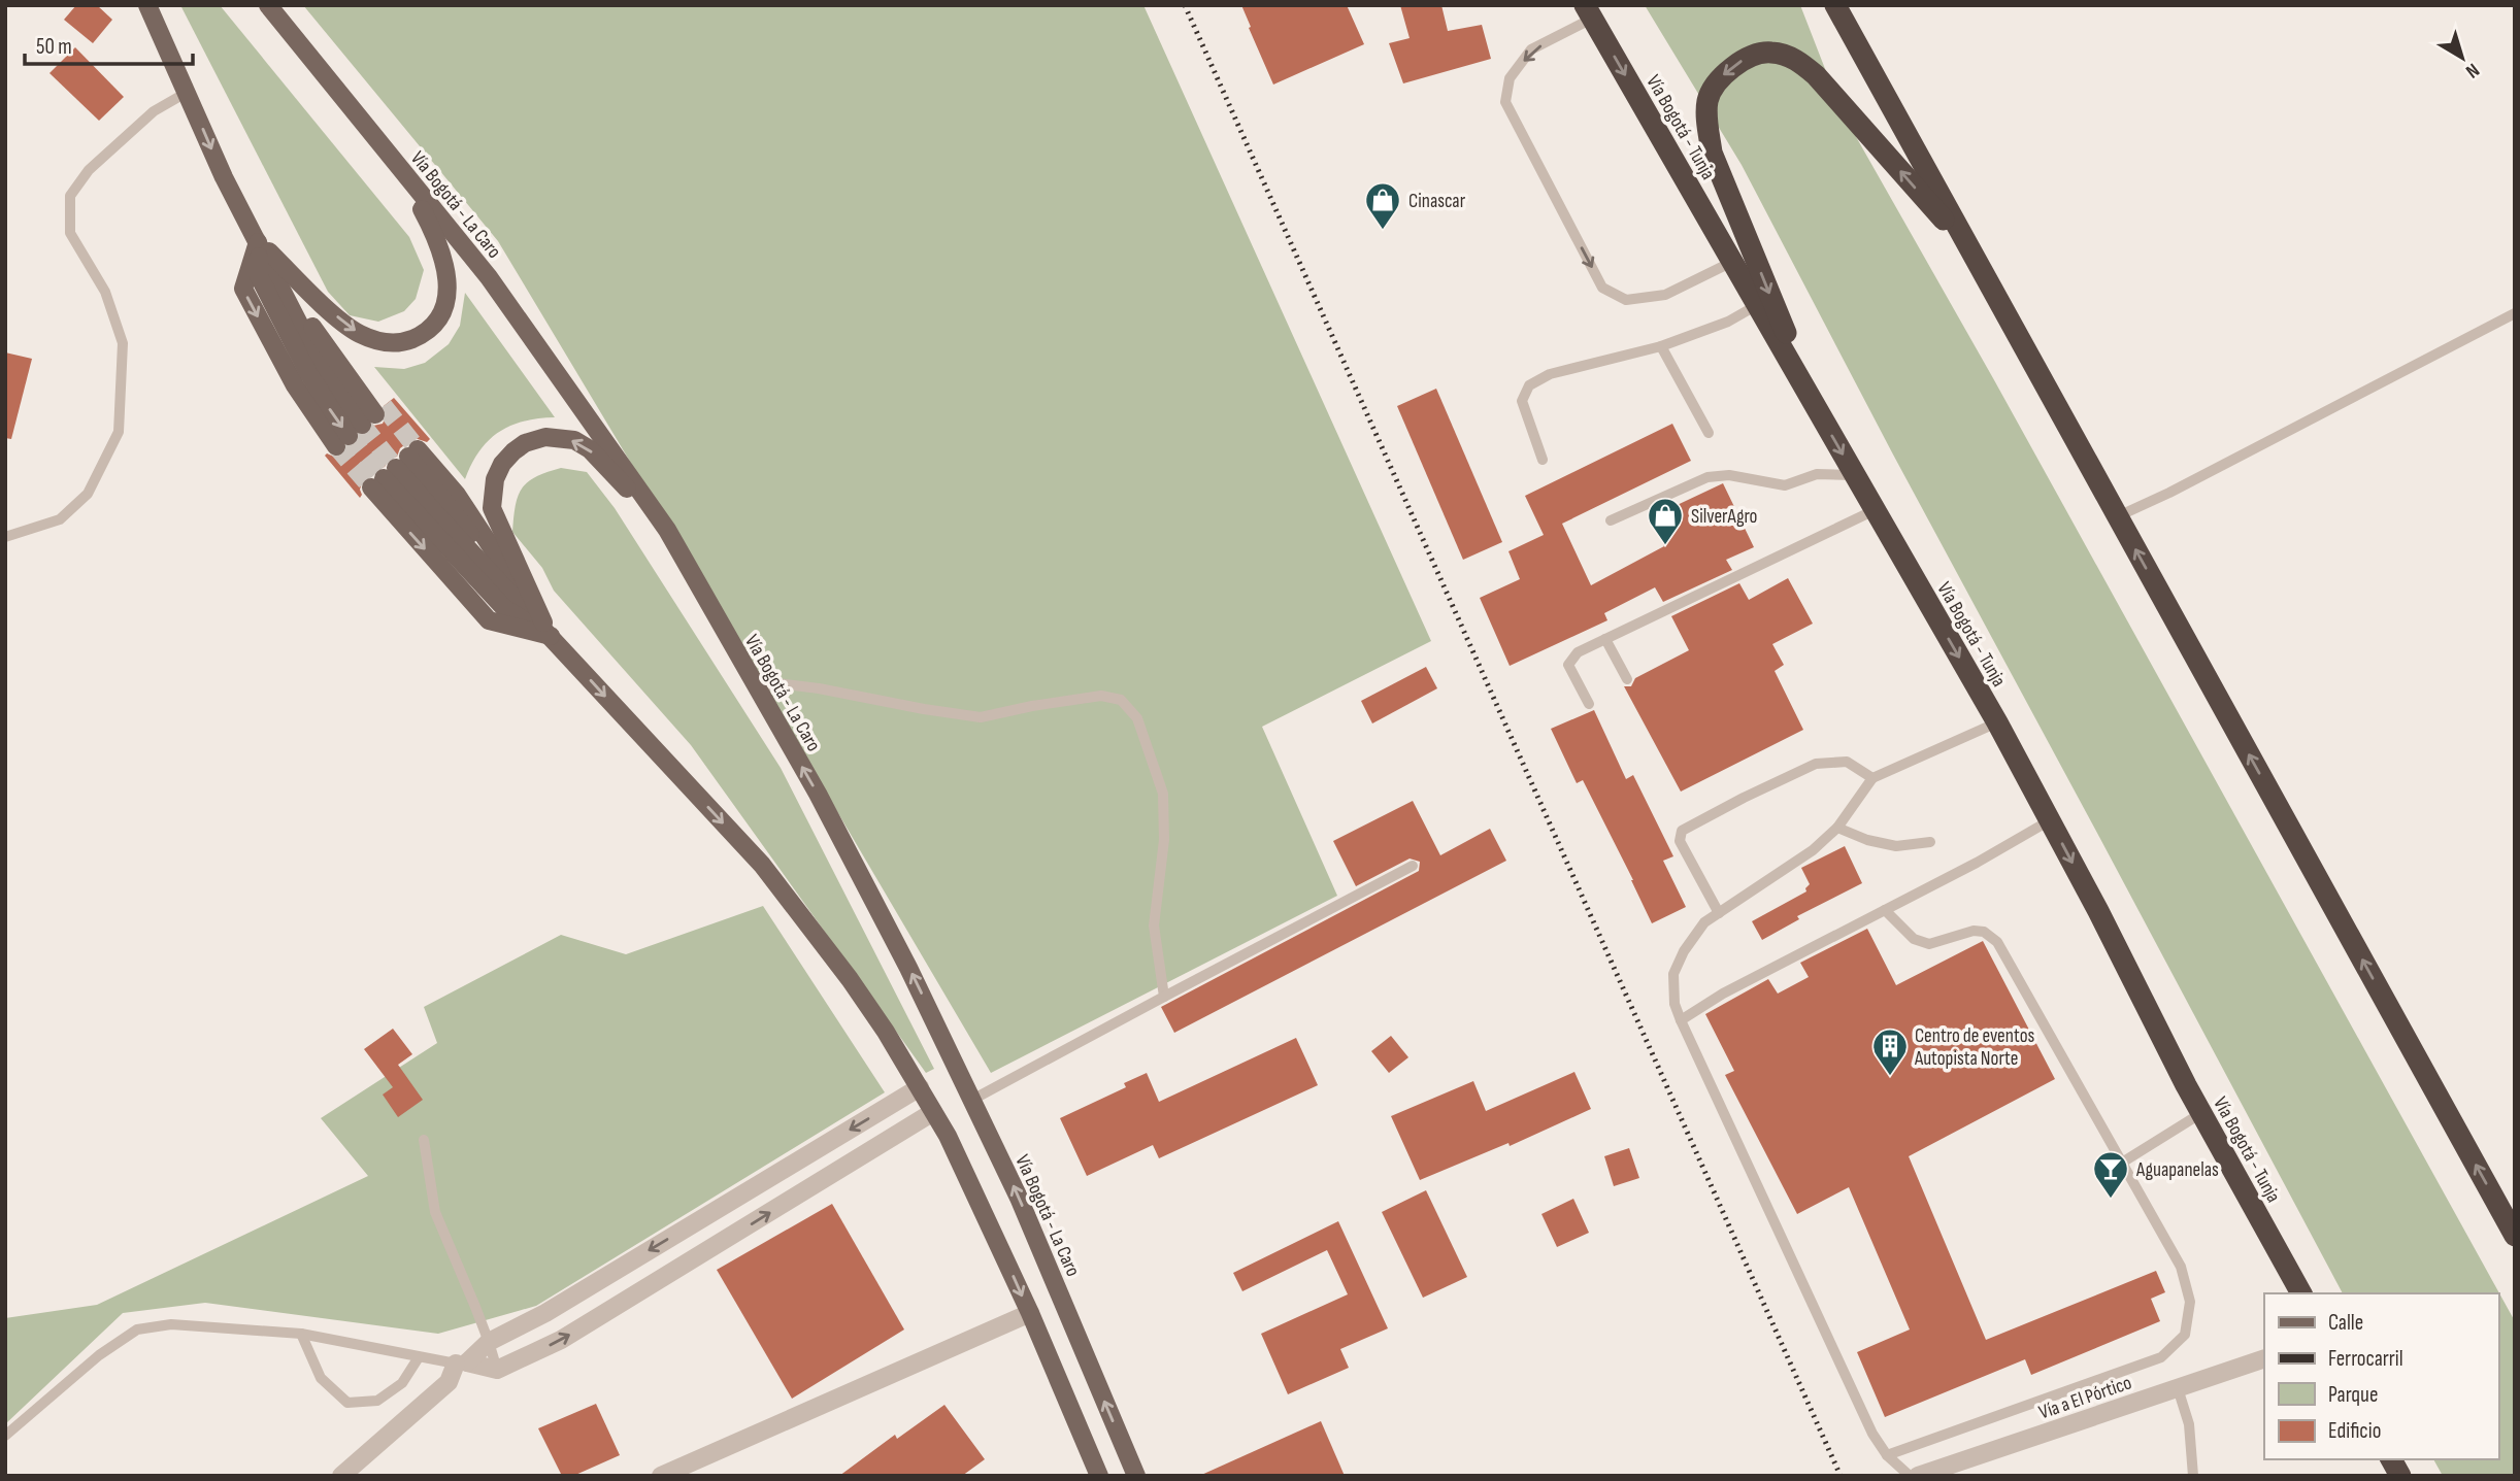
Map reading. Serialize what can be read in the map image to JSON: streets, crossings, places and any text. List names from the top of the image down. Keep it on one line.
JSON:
{"streets":{"highway":["Vía Bogotá - Tunja"],"main road":["Vía Bogotá - La Caro"],"street":["Vía a El Pórtico"]},"one_way":["Vía Bogotá - Tunja"],"places":{"shop":["Cinascar","SilverAgro"],"building":["Centro de eventos Autopista Norte"],"bar":["Aguapanelas"]},"legend":["Calle","Ferrocarril","Parque","Edificio"],"scale_bar":"50 m","north":"bottom right"}
